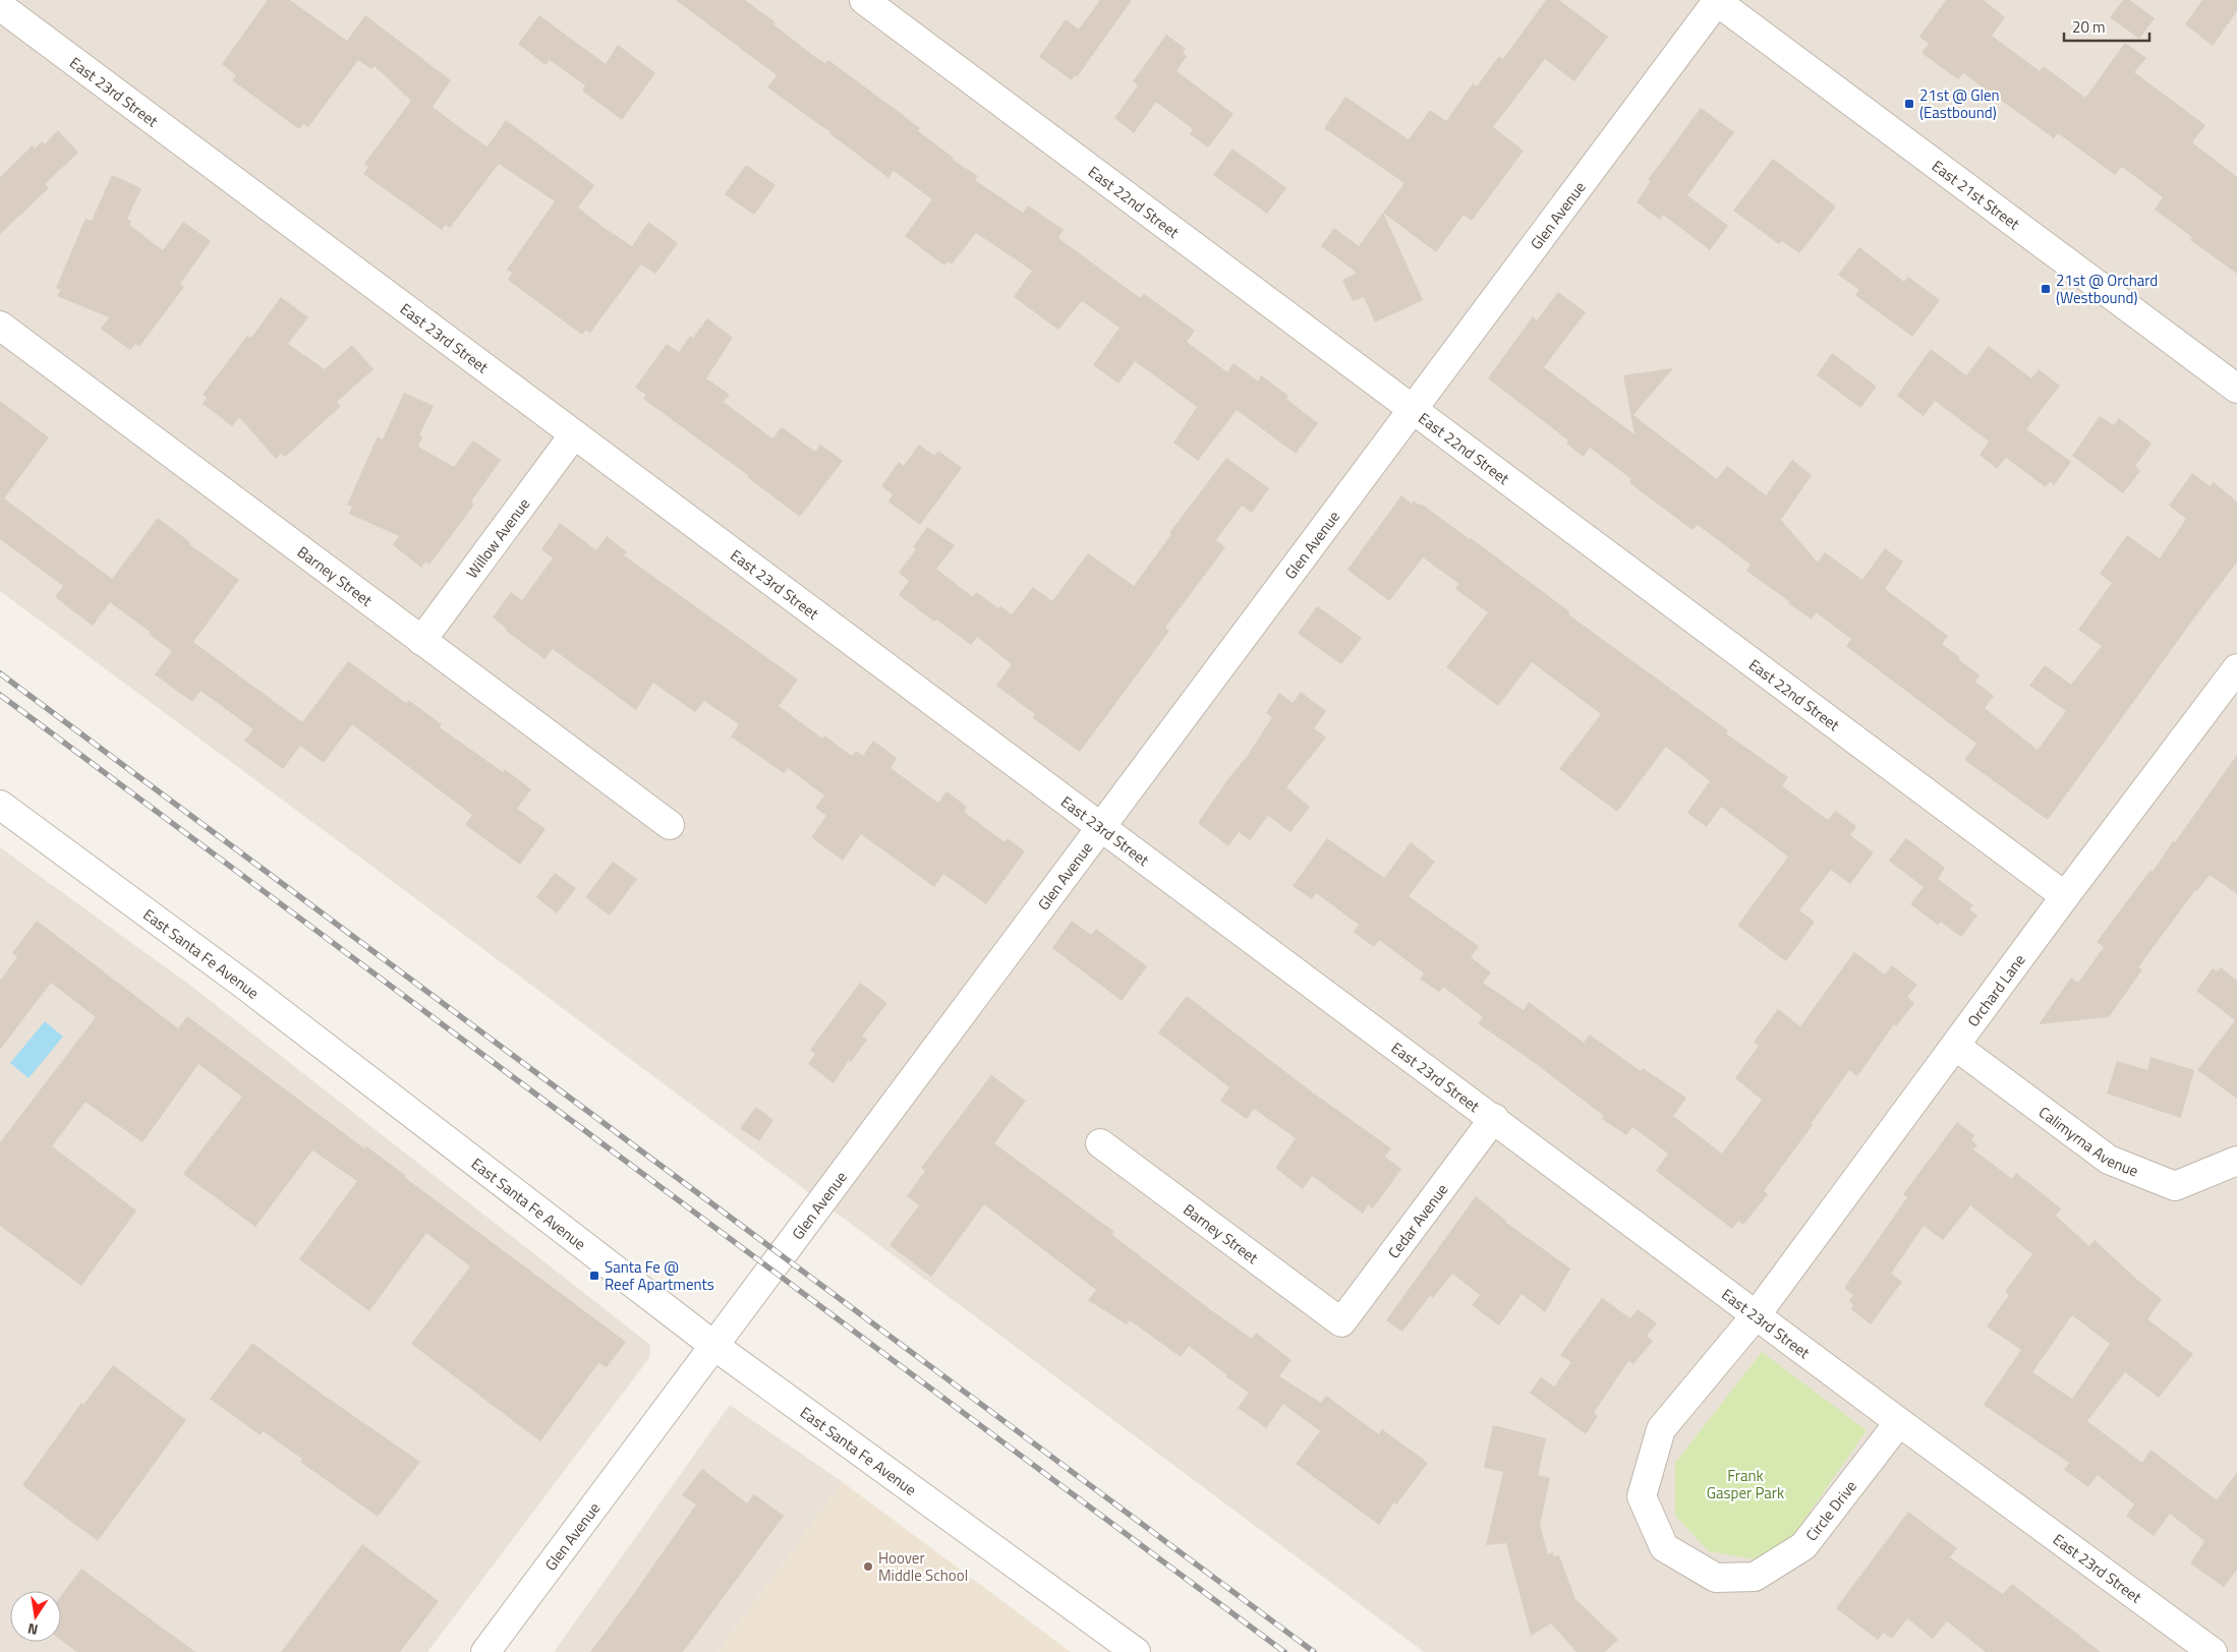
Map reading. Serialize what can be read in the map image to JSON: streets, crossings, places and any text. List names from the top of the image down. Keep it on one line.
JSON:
{"streets":{"street":["East 23rd Street","East 21st Street","East 22nd Street","Glen Avenue","Willow Avenue","Barney Street","East Santa Fe Avenue","Orchard Lane","Calimyrna Avenue","Cedar Avenue","Circle Drive"]},"crossings":[["East 23rd Street","Glen Avenue"],["East 23rd Street","Willow Avenue"],["East 23rd Street","Orchard Lane"],["East 23rd Street","Cedar Avenue"],["East 23rd Street","Circle Drive"],["East 21st Street","Glen Avenue"],["East 22nd Street","Glen Avenue"],["East 22nd Street","Orchard Lane"],["Glen Avenue","East Santa Fe Avenue"],["Willow Avenue","Barney Street"],["Barney Street","Cedar Avenue"],["Orchard Lane","Calimyrna Avenue"],["Orchard Lane","Circle Drive"]],"parks":["Frank Gasper Park"],"places":{"transit":["21st @ Glen (Eastbound)","21st @ Orchard (Westbound)","Santa Fe @ Reef Apartments"],"other":["Hoover Middle School"]},"scale_bar":"20 m","north":"bottom"}
